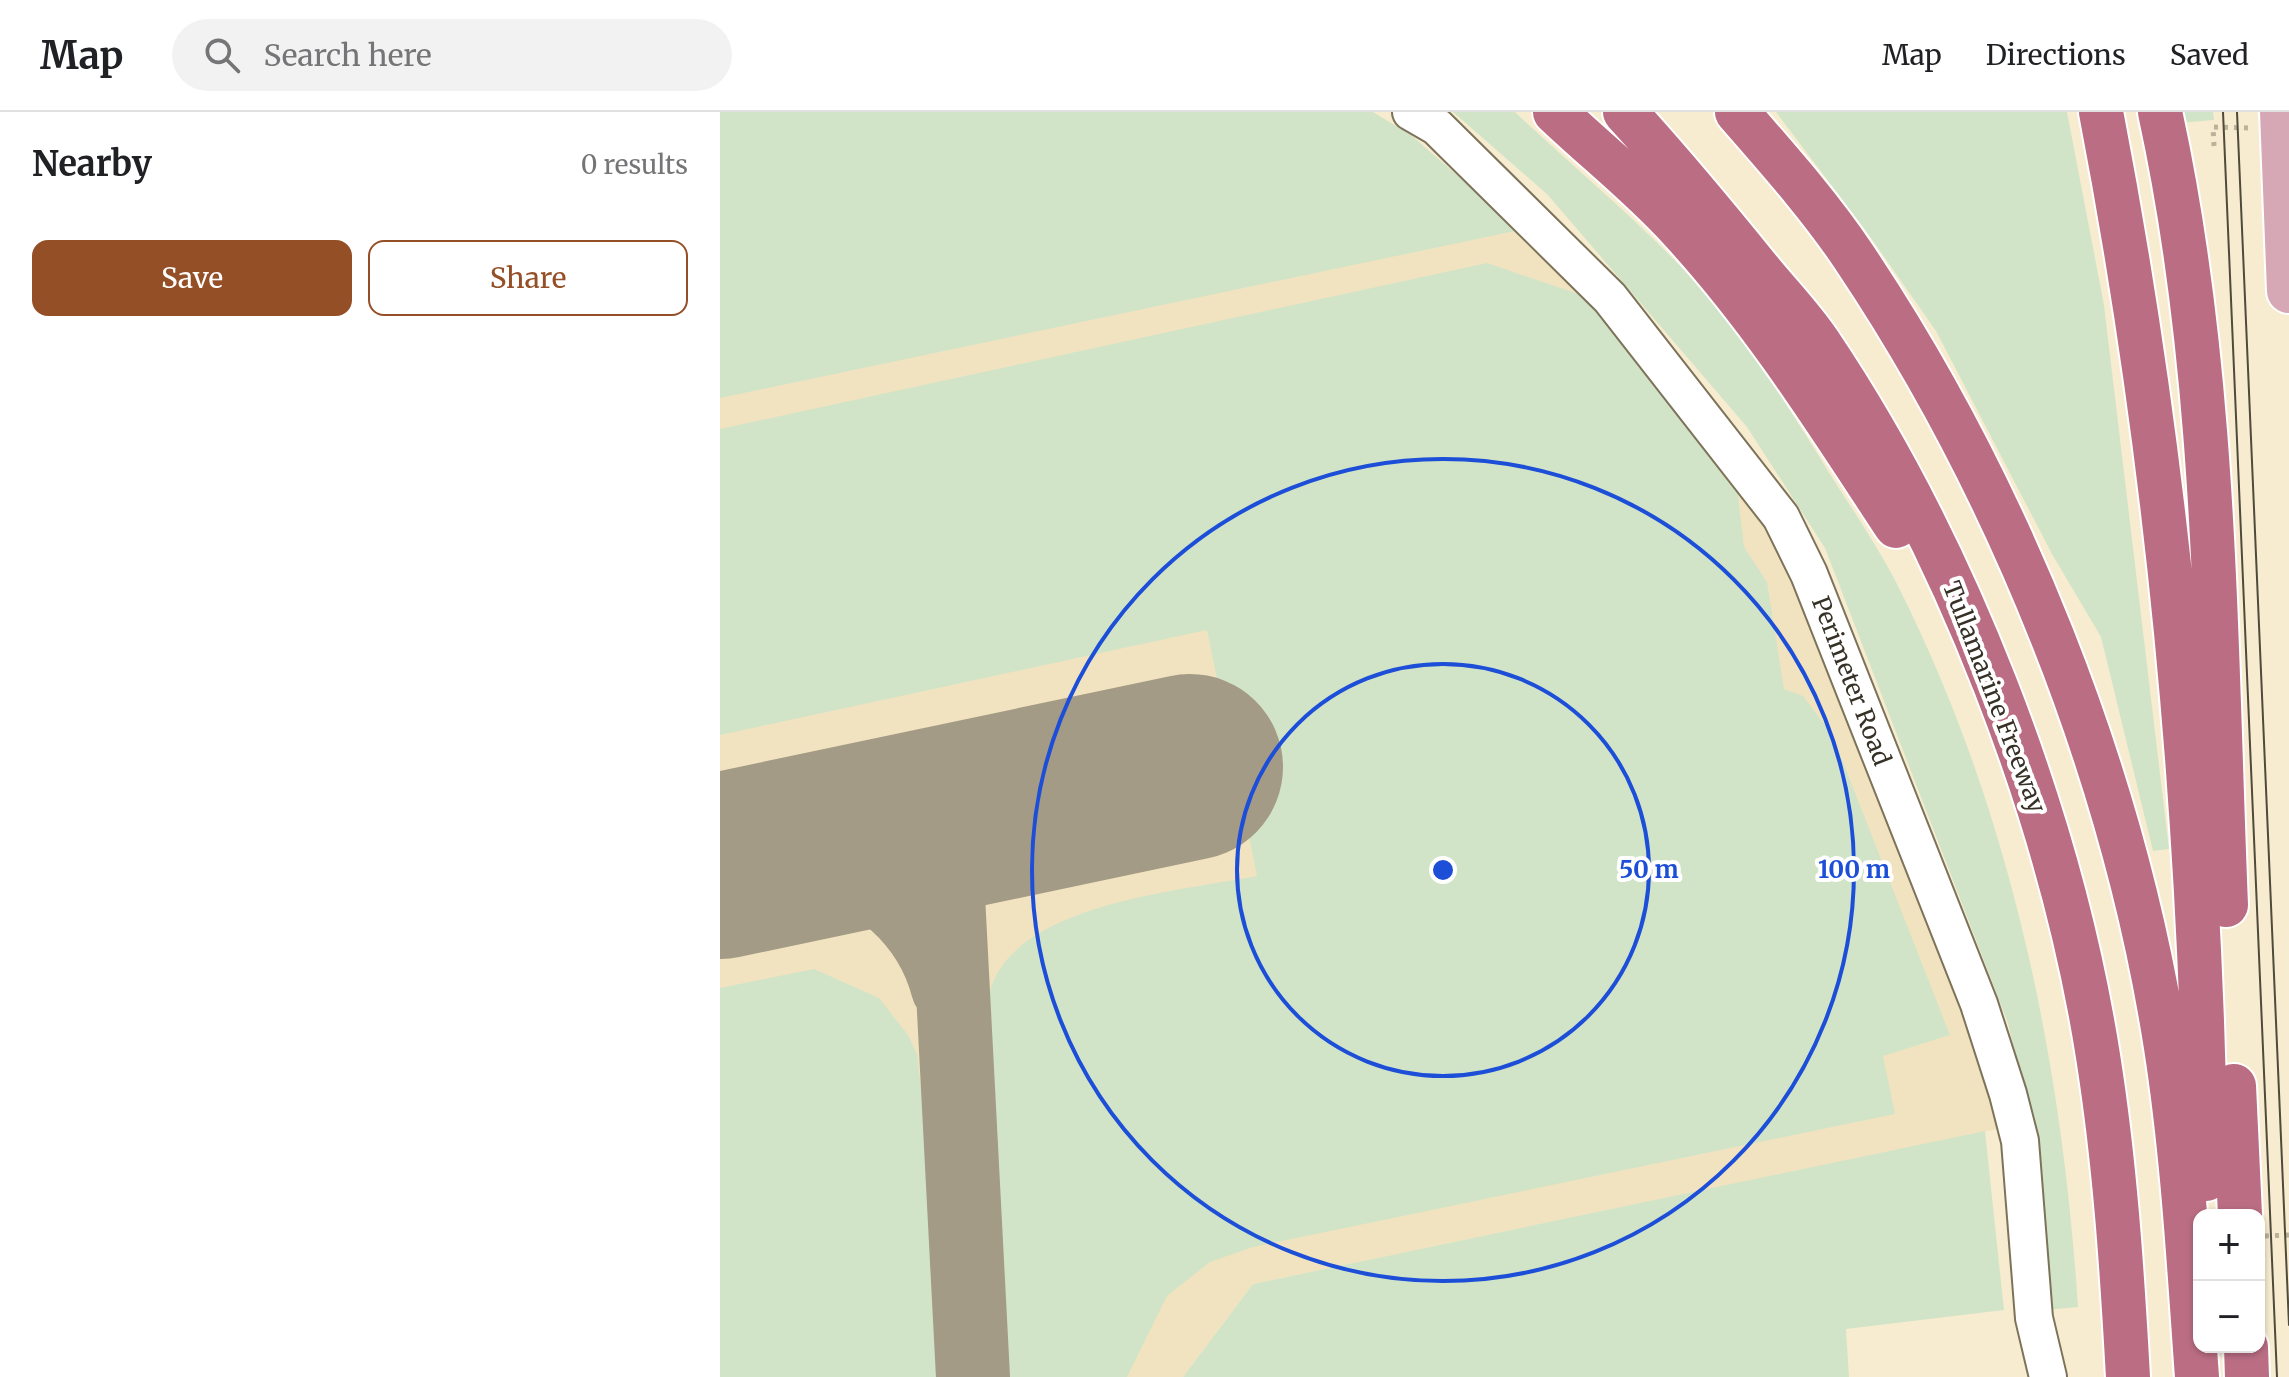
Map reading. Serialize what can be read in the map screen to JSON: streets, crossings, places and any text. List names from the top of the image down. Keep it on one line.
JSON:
{"streets":{"highway":["Tullamarine Freeway"],"street":["Perimeter Road"]},"page":{"header":"Map","search":"Search here","nav":["Map","Directions","Saved"],"heading":["Nearby","0 results"],"buttons":["Save","Share"],"map_buttons":["+","−"]},"rings":["50 m","100 m"]}
